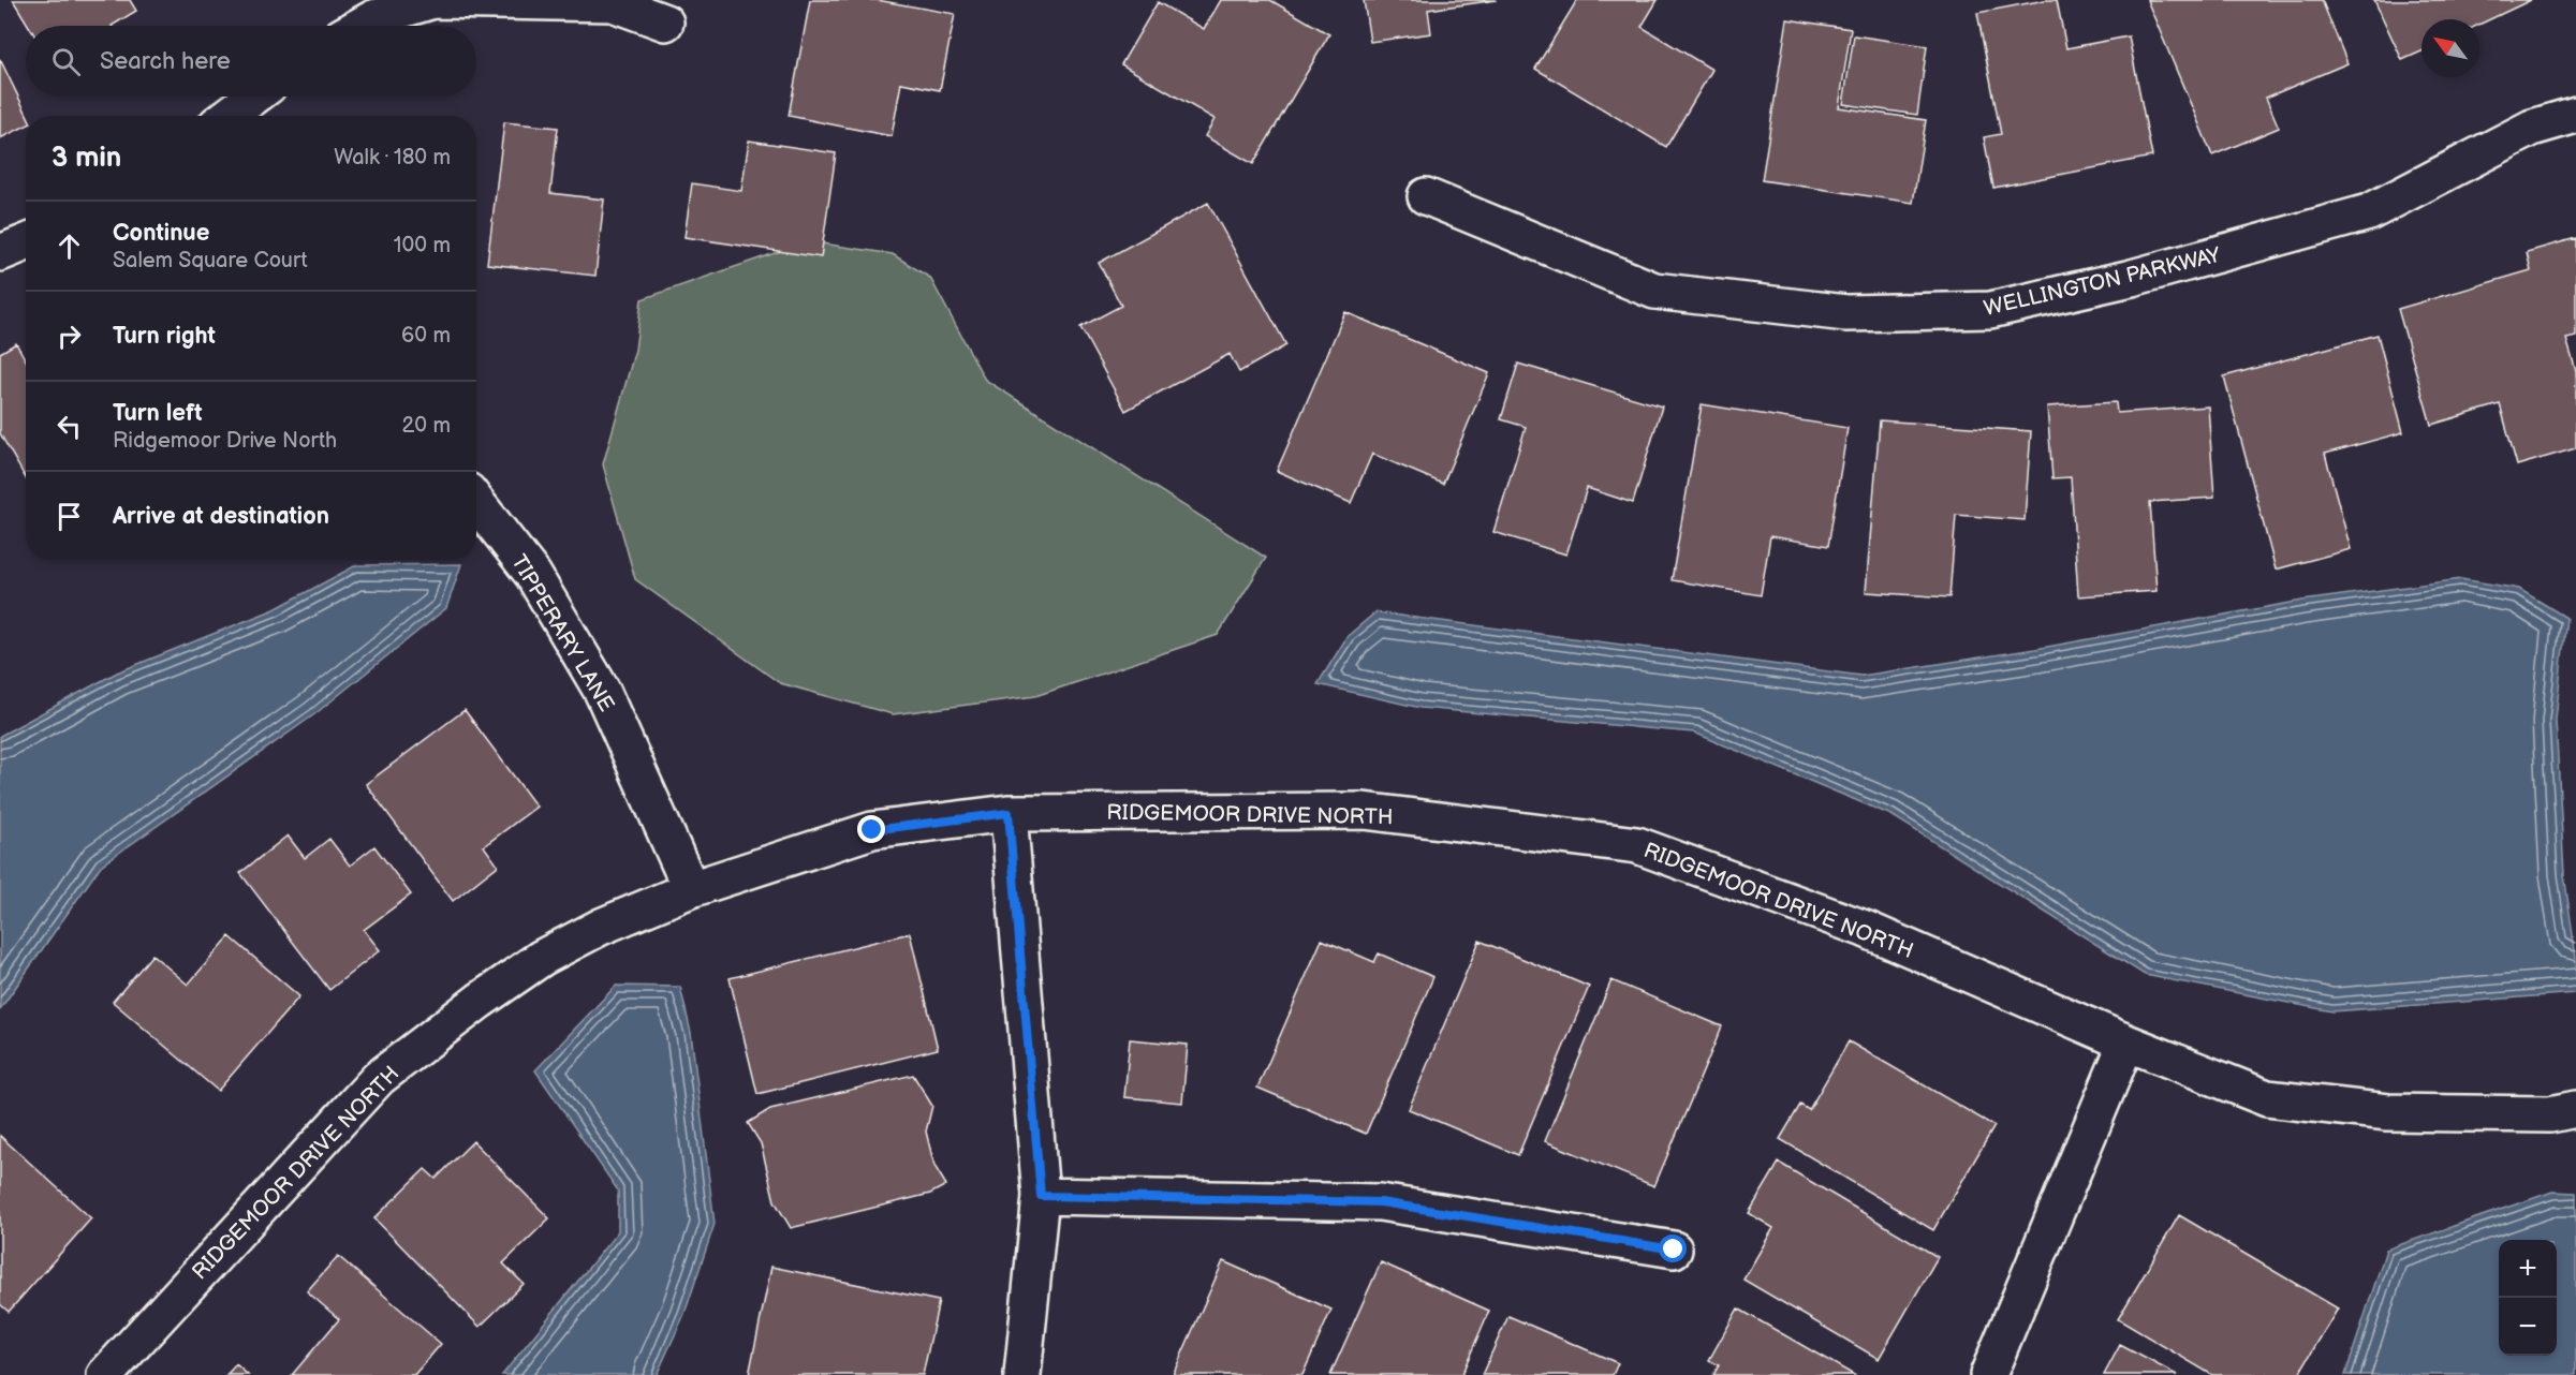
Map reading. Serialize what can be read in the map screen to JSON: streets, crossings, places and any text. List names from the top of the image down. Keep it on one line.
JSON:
{"streets":{"street":["WELLINGTON PARKWAY","TIPPERARY LANE","RIDGEMOOR DRIVE NORTH"]},"crossings":[["TIPPERARY LANE","RIDGEMOOR DRIVE NORTH"]],"north":"top left","page":{"search":"Search here","heading":["3 min","Walk · 180 m"],"list":[["Continue","Salem Square Court","100 m"],["Turn right","60 m"],["Turn left","Ridgemoor Drive North","20 m"],"Arrive at destination"],"map_buttons":["+","−"]}}
